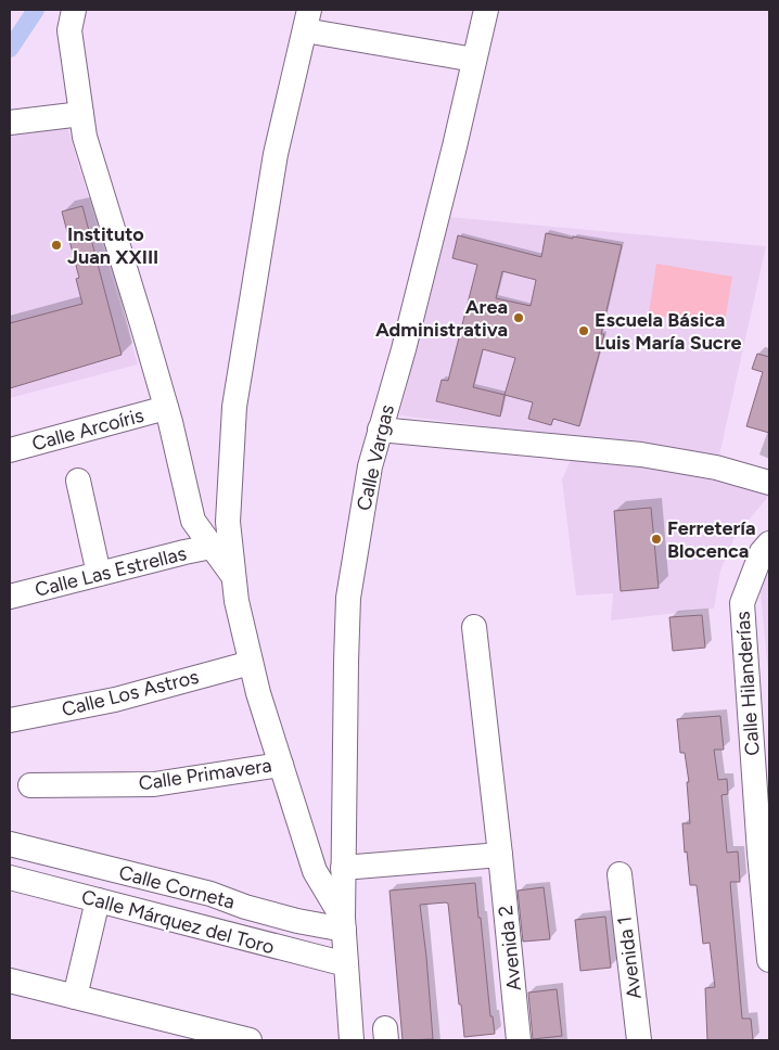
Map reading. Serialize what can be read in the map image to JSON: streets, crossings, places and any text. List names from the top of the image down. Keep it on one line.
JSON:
{"streets":{"street":["Calle Arcoíris","Calle Vargas","Calle Las Estrellas","Calle Hilanderías","Calle Los Astros","Calle Primavera","Calle Corneta","Calle Márquez del Toro","Avenida 2","Avenida 1"]},"crossings":[["Calle Vargas","Calle Corneta"],["Calle Vargas","Calle Márquez del Toro"]],"places":["Instituto Juan XXIII","Area Administrativa","Escuela Básica Luis María Sucre","Ferretería Blocenca"]}
